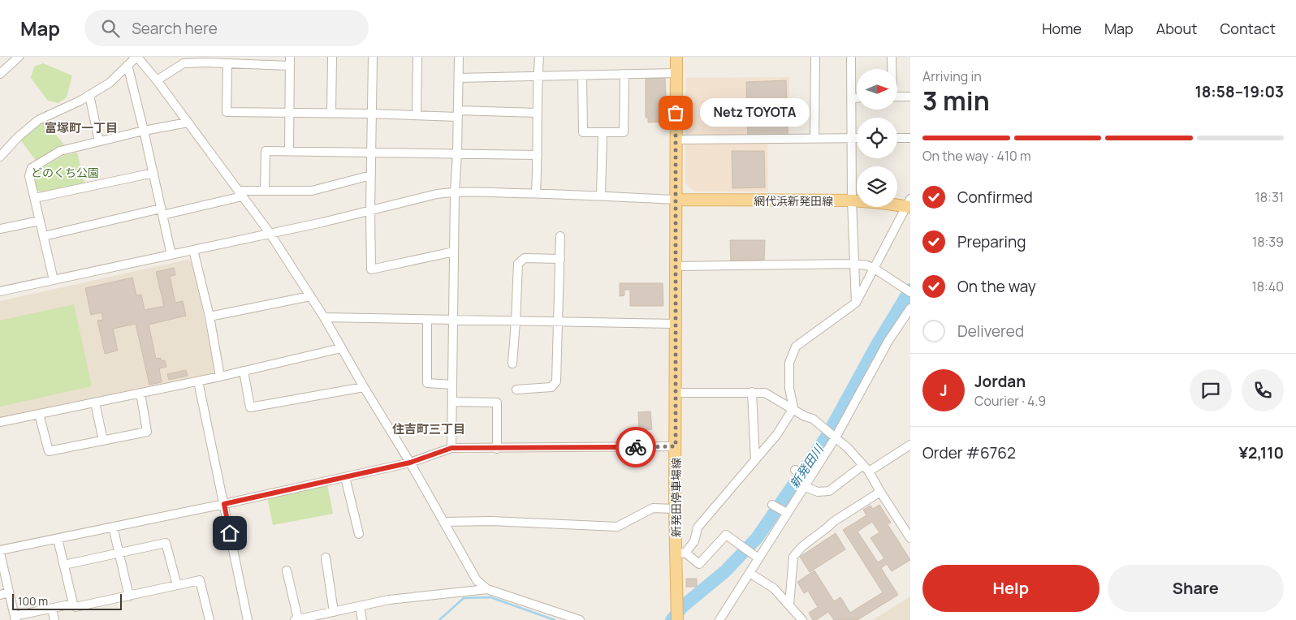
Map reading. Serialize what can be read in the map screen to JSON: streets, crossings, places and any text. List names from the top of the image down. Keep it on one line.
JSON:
{"streets":{"main road":["網代浜新発田線","新発田停車場線"]},"crossings":[["網代浜新発田線","新発田停車場線"]],"districts":["富塚町一丁目","住吉町三丁目"],"water":["新発田川"],"parks":["どのくち公園"],"places":["Netz TOYOTA"],"scale_bar":"100 m","north":"right","page":{"header":"Map","search":"Search here","nav":["Home","Map","About","Contact"],"heading":["3 min","Arriving in","18:58–19:03"],"panel":["Jordan","Courier · 4.9","Order #6762","¥2,110"],"bubble":"Netz TOYOTA","bar":"On the way · 410 m","list":[["Confirmed","18:31"],["Preparing","18:39"],["On the way","18:40"],"Delivered"],"round":"J","buttons":["Help","Share"],"scale":"100 m"}}
